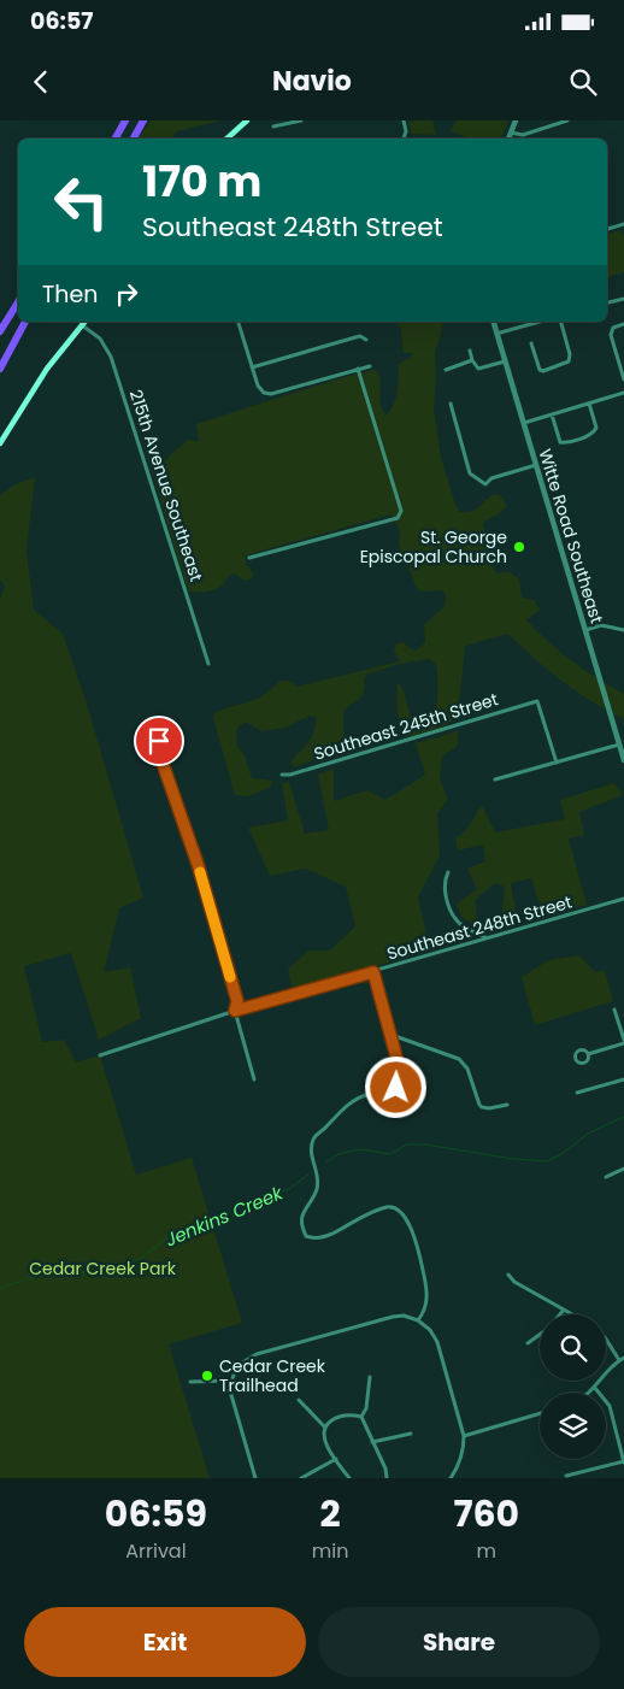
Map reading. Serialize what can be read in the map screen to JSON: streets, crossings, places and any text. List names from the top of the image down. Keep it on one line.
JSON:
{"streets":{"street":["215th Avenue Southeast","Witte Road Southeast","Southeast 245th Street","Southeast 248th Street"]},"water":["Jenkins Creek"],"parks":["Cedar Creek Park"],"places":["St. George Episcopal Church","Cedar Creek Trailhead"],"page":{"status":"06:57","header":"Navio","turn":["170 m","Southeast 248th Street"],"then":"Then","eta":["06:59","Arrival","2","min","760","m"],"buttons":["Exit","Share"]}}
